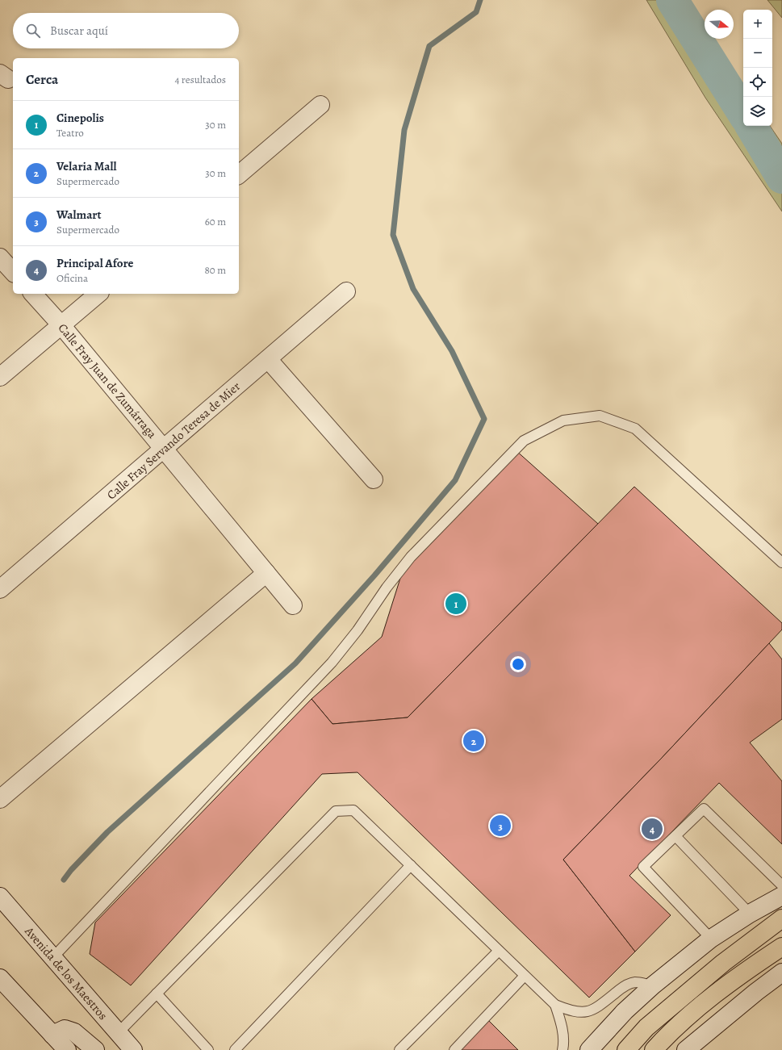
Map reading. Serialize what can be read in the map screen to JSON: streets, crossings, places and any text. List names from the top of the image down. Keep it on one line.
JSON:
{"streets":{"street":["Calle Fray Juan de Zumárraga","Calle Fray Servando Teresa de Mier","Avenida de los Maestros"]},"crossings":[["Calle Fray Juan de Zumárraga","Calle Fray Servando Teresa de Mier"]],"north":"right","page":{"map_buttons":["+","−"],"search":"Buscar aquí","heading":["Cerca","4 resultados"],"list":[{"mark":"1","name":"Cinepolis","note":"Teatro","value":"30 m"},{"mark":"2","name":"Velaria Mall","note":"Supermercado","value":"30 m"},{"mark":"3","name":"Walmart","note":"Supermercado","value":"60 m"},{"mark":"4","name":"Principal Afore","note":"Oficina","value":"80 m"}],"pins":["1","2","3","4"]}}
